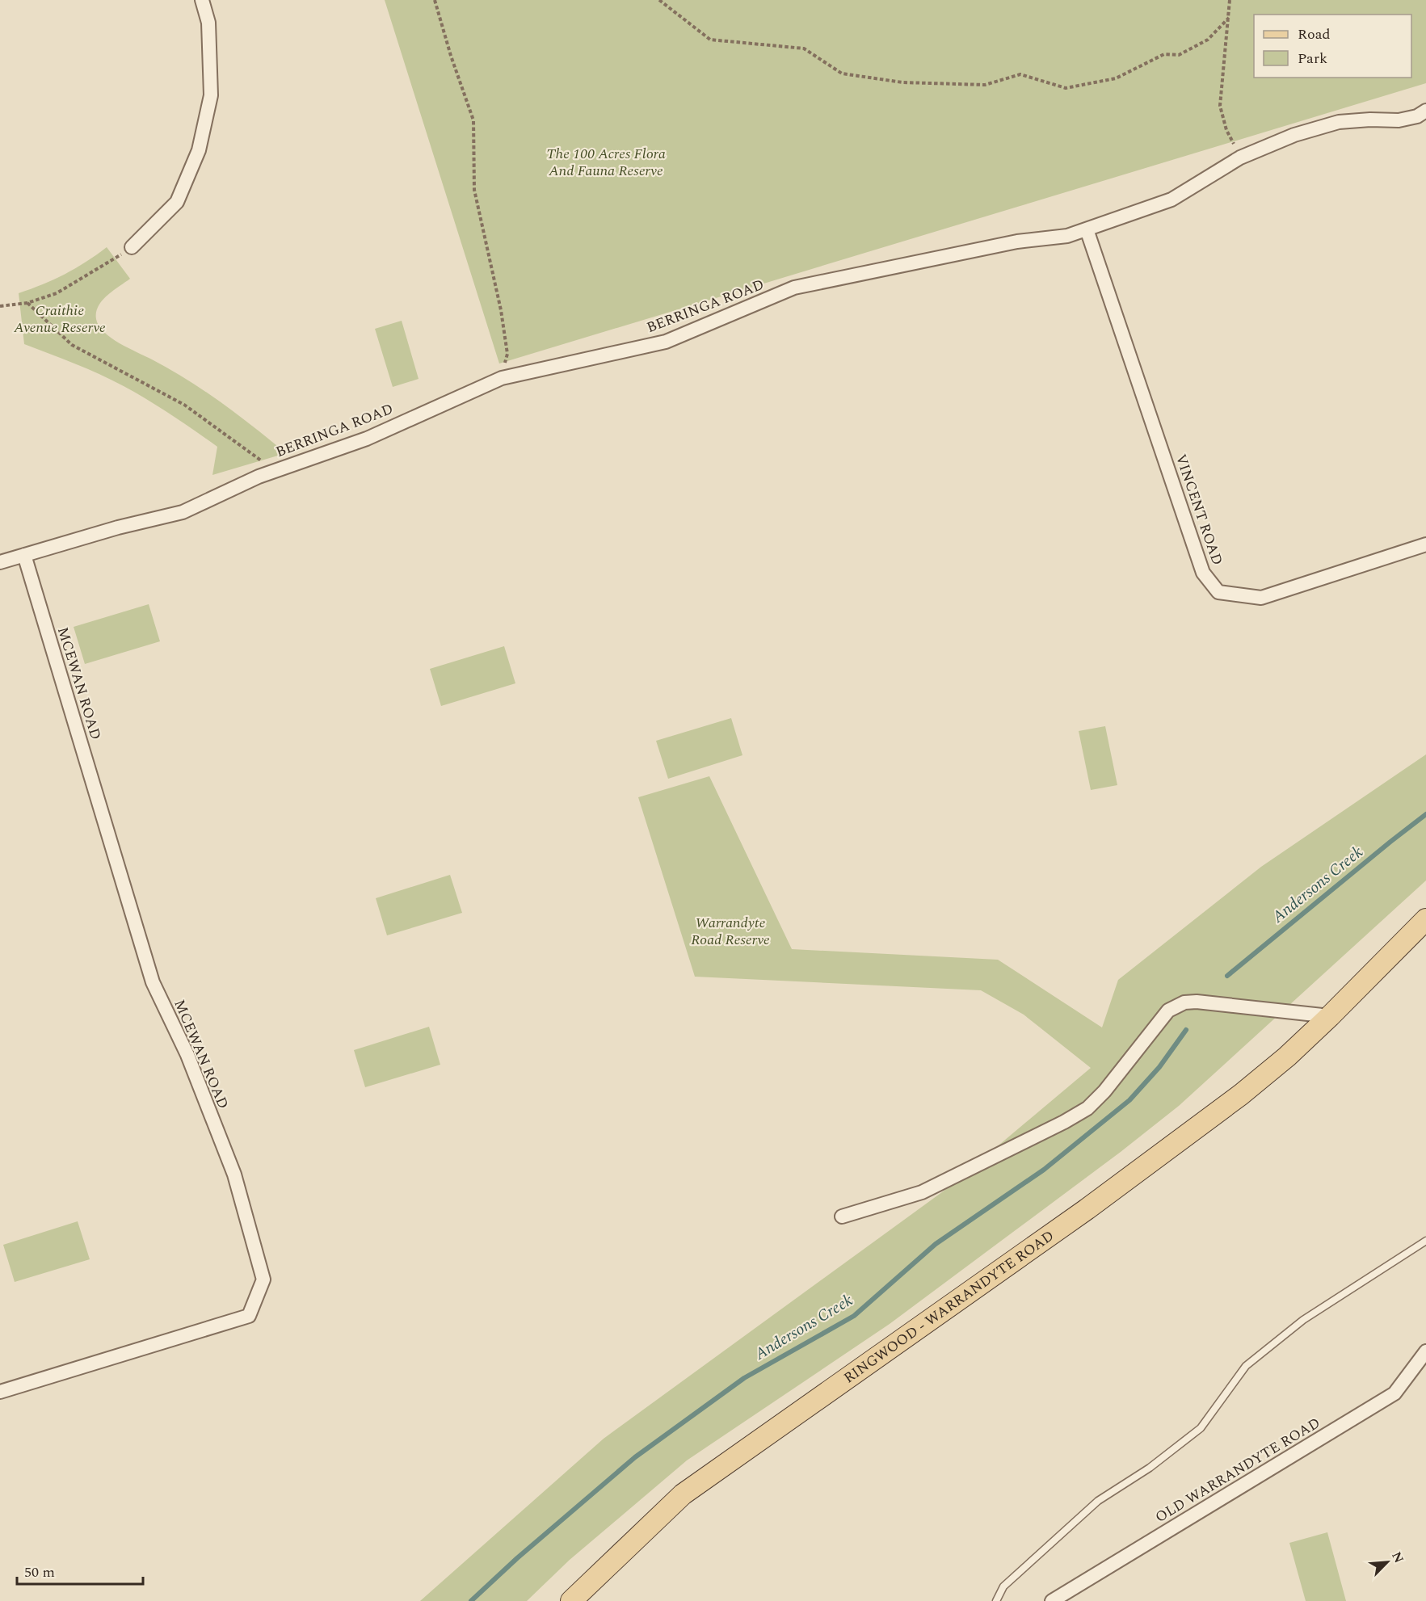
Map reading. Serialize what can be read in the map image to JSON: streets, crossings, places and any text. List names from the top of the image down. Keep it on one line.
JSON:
{"streets":{"main road":["RINGWOOD - WARRANDYTE ROAD"],"street":["BERRINGA ROAD","VINCENT ROAD","MCEWAN ROAD","OLD WARRANDYTE ROAD"]},"crossings":[["BERRINGA ROAD","VINCENT ROAD"],["BERRINGA ROAD","MCEWAN ROAD"]],"water":["Andersons Creek"],"parks":["The 100 Acres Flora And Fauna Reserve","Craithie Avenue Reserve","Warrandyte Road Reserve"],"legend":["Road","Park"],"scale_bar":"50 m","north":"top right"}
